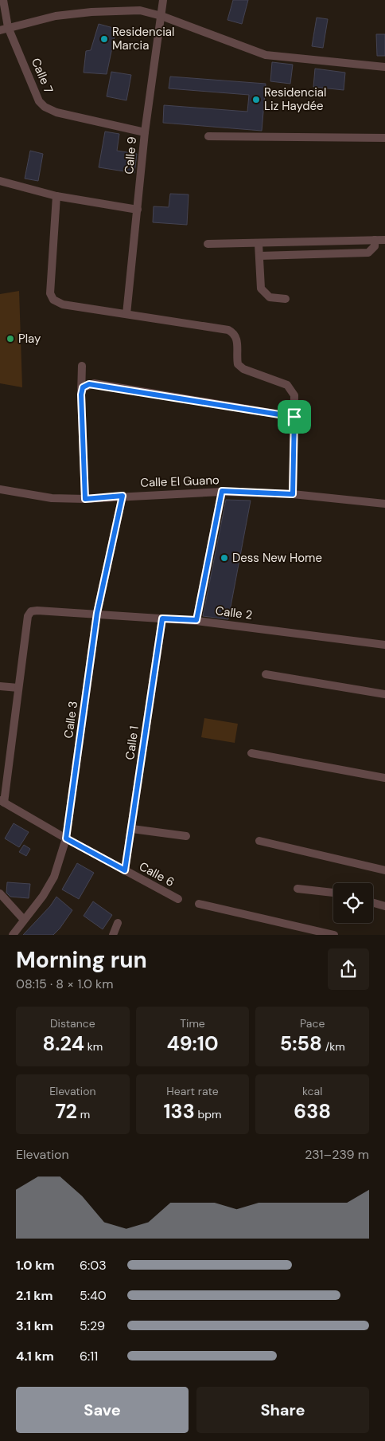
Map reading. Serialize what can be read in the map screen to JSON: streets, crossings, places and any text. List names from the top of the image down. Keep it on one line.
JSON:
{"streets":{"street":["Calle 7","Calle 9","Calle El Guano","Calle 2","Calle 3","Calle 1","Calle 6"]},"crossings":[["Calle 7","Calle 9"],["Calle El Guano","Calle 3"],["Calle 2","Calle 3"],["Calle 2","Calle 1"],["Calle 3","Calle 6"],["Calle 1","Calle 6"]],"places":["Residencial Marcia","Residencial Liz Haydée","Play","Dess New Home"],"page":{"heading":["Morning run","08:15 · 8 × 1.0 km"],"stats":[["Distance","8.24 km"],["Time","49:10"],["Pace","5:58 /km"],["Elevation","72 m"],["Heart rate","133 bpm"],["kcal","638"]],"chart":["Elevation","231–239 m"],"list":[{"name":"1.0 km","note":"6:03"},{"name":"2.1 km","note":"5:40"},{"name":"3.1 km","note":"5:29"},{"name":"4.1 km","note":"6:11"}],"buttons":["Save","Share"]}}
